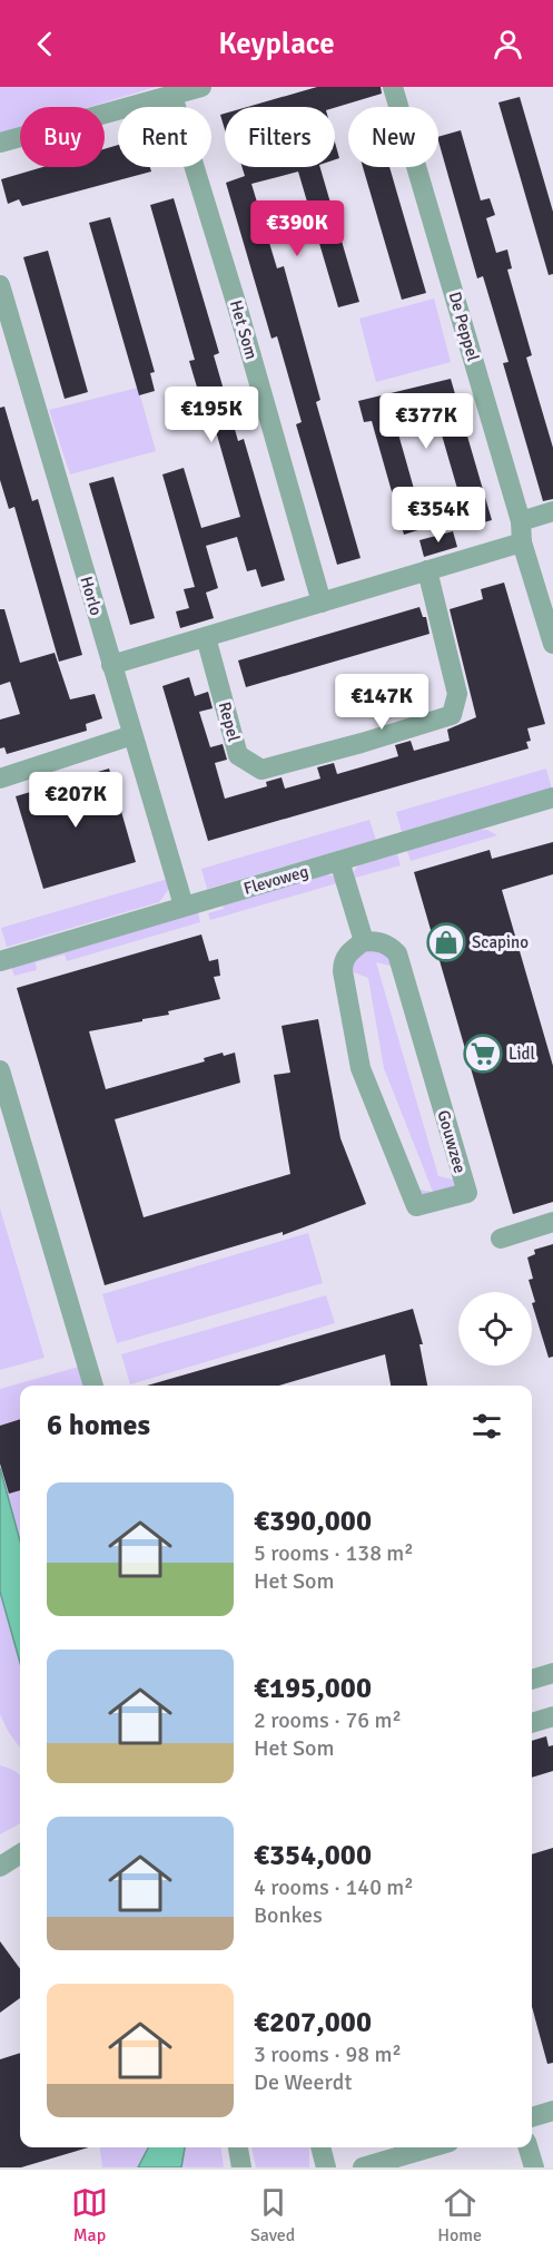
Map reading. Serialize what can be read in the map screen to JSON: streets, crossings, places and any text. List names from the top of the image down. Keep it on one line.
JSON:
{"streets":{"street":["De Peppel","Het Som","Horlo","Repel","Flevoweg","Gouwzee"]},"crossings":[["Horlo","Flevoweg"]],"places":{"shop":["Scapino"],"supermarket":["Lidl"]},"page":{"header":"Keyplace","chip":["Buy","Rent","Filters","New"],"price":["€390K","€195K","€377K","€354K","€147K","€207K"],"heading":"6 homes","list":[{"name":"€390,000","note":"5 rooms · 138 m² · Het Som"},{"name":"€195,000","note":"2 rooms · 76 m² · Het Som"},{"name":"€354,000","note":"4 rooms · 140 m² · Bonkes"},{"name":"€207,000","note":"3 rooms · 98 m² · De Weerdt"}],"tabs":["Map","Saved","Home"]}}
